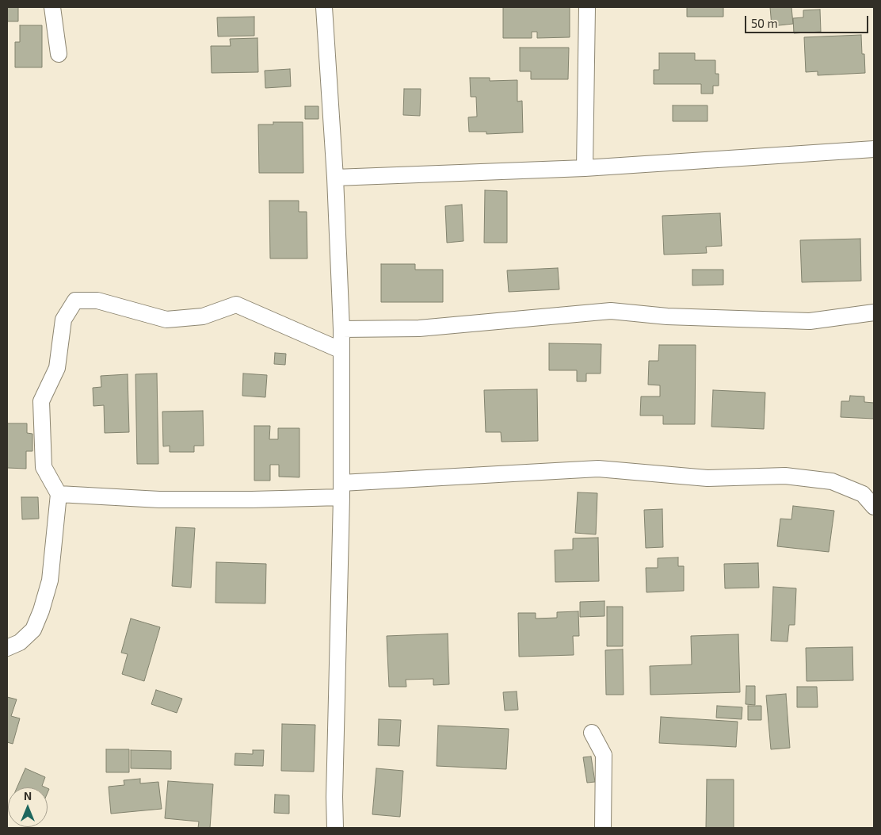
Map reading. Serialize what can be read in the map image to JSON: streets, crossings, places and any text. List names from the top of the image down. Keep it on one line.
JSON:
{"scale_bar":"50 m","north":"top"}
